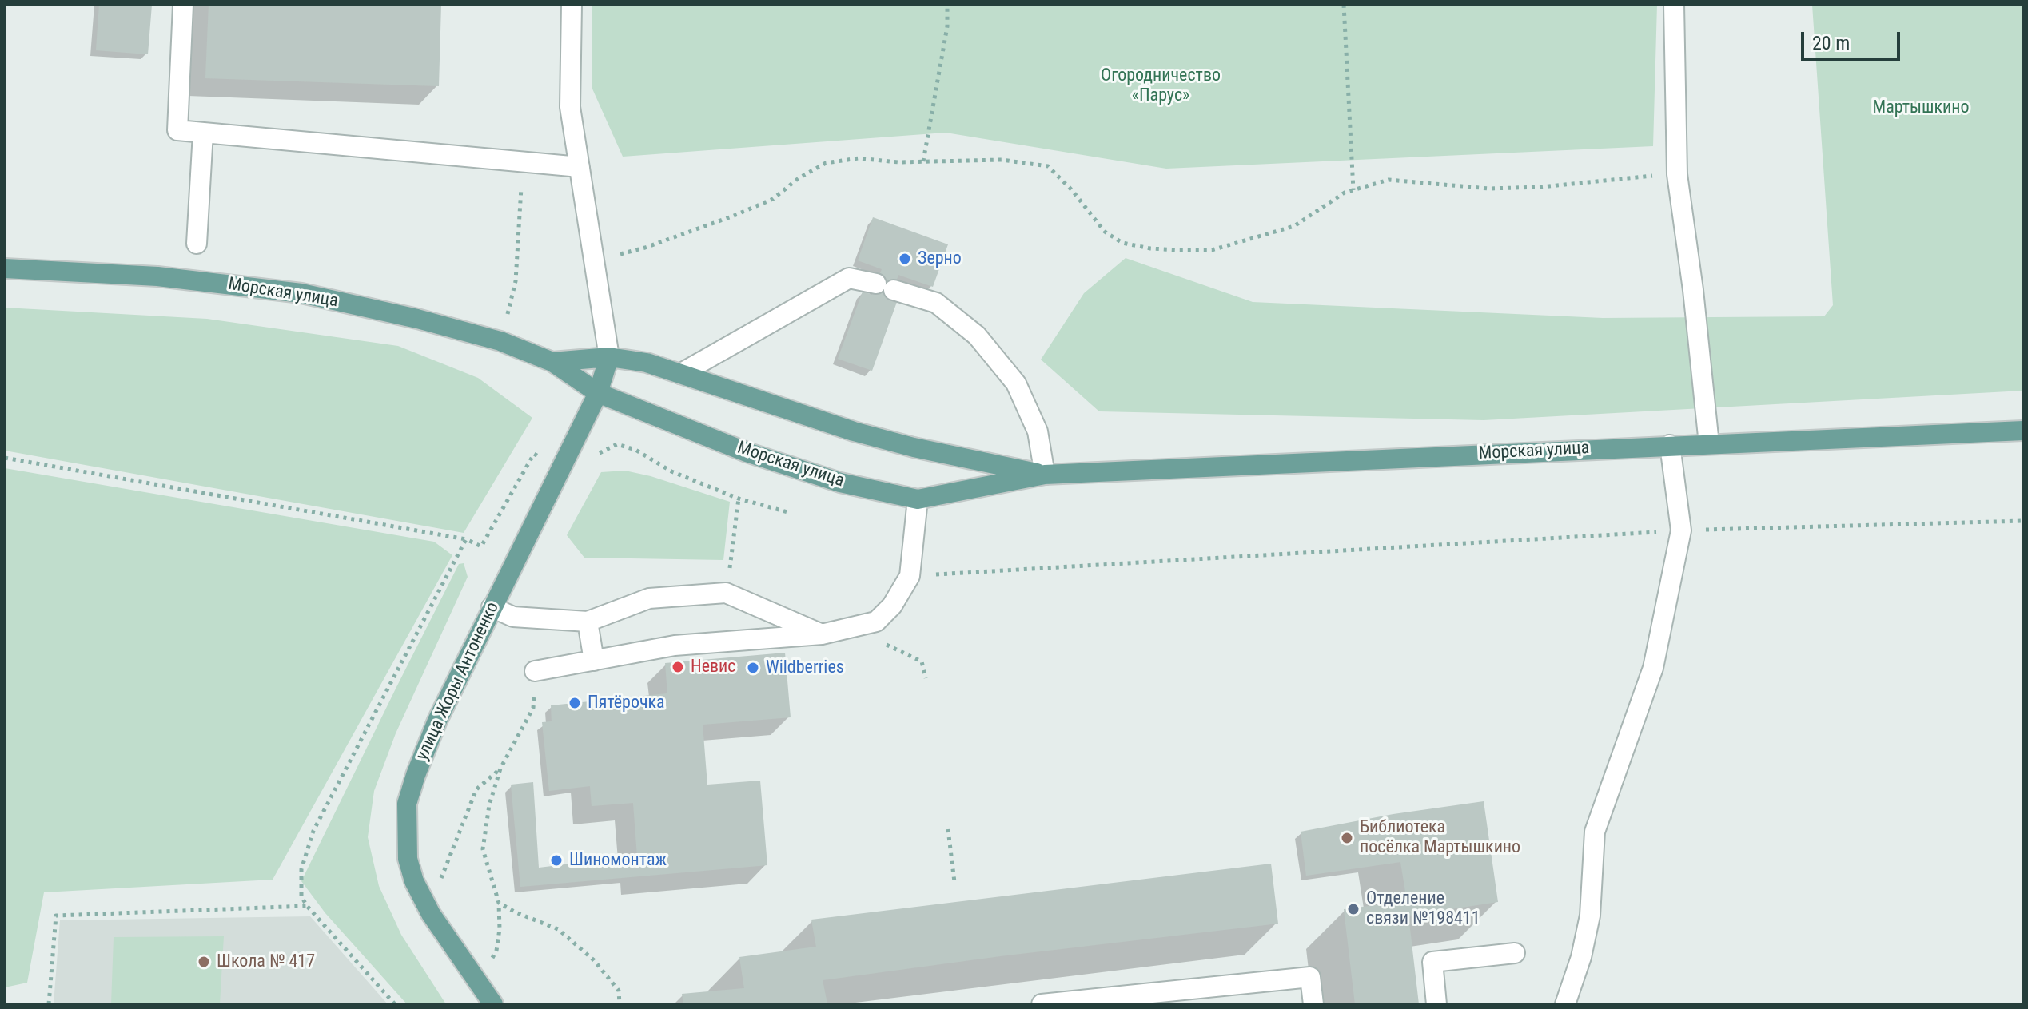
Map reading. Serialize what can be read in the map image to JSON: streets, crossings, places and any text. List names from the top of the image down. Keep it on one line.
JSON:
{"streets":{"main road":["Морская улица","улица Жоры Антоненко"]},"crossings":[["Морская улица","улица Жоры Антоненко"]],"parks":["Огородничество «Парус»","Мартышкино"],"places":["Зерно","Невис","Wildberries","Пятёрочка","Библиотека посёлка Мартышкино","Шиномонтаж","Отделение связи №198411","Школа № 417"],"scale_bar":"20 m"}
